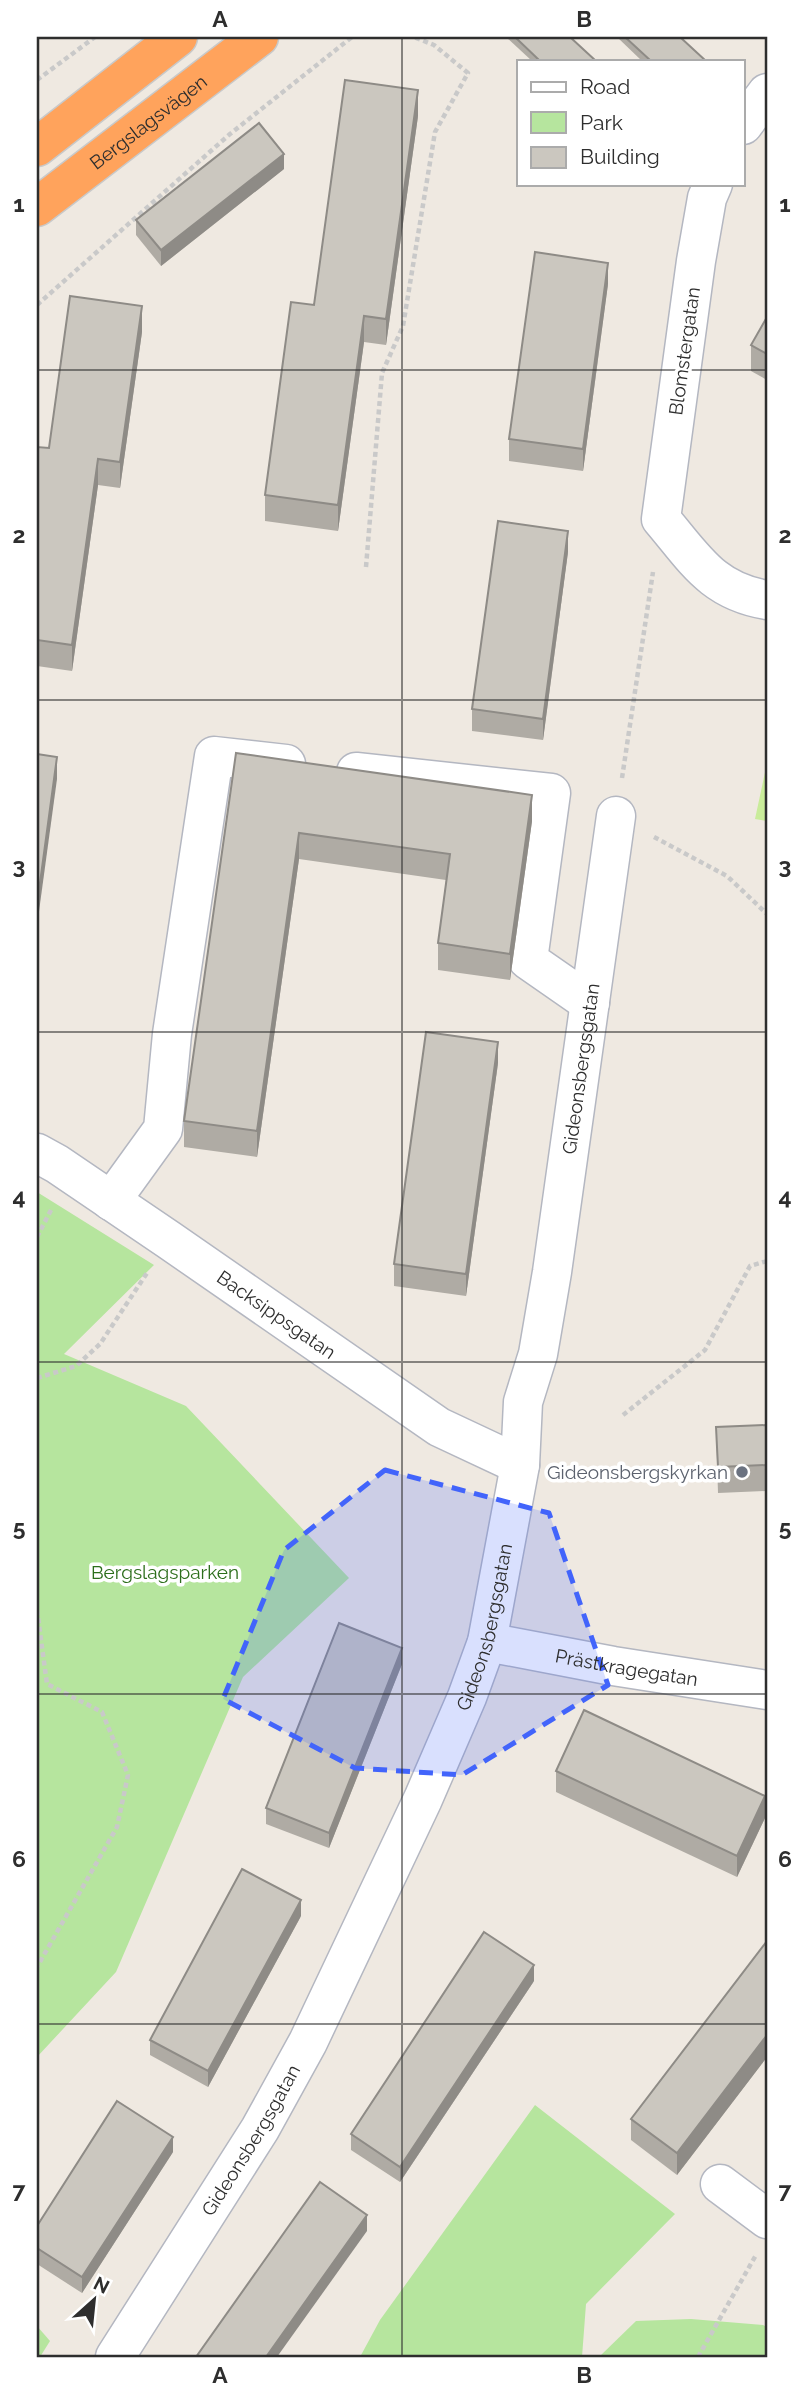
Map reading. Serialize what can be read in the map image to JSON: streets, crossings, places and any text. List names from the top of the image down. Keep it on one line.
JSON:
{"streets":{"highway":["Bergslagsvägen"],"street":["Blomstergatan","Gideonsbergsgatan","Backsippsgatan","Prästkragegatan"]},"crossings":[["Gideonsbergsgatan","Backsippsgatan"],["Gideonsbergsgatan","Prästkragegatan"]],"parks":["Bergslagsparken"],"places":["Gideonsbergskyrkan"],"legend":["Road","Park","Building"],"north":"top right","grid":{"columns":["A","B"],"rows":["1","2","3","4","5","6","7"]}}
